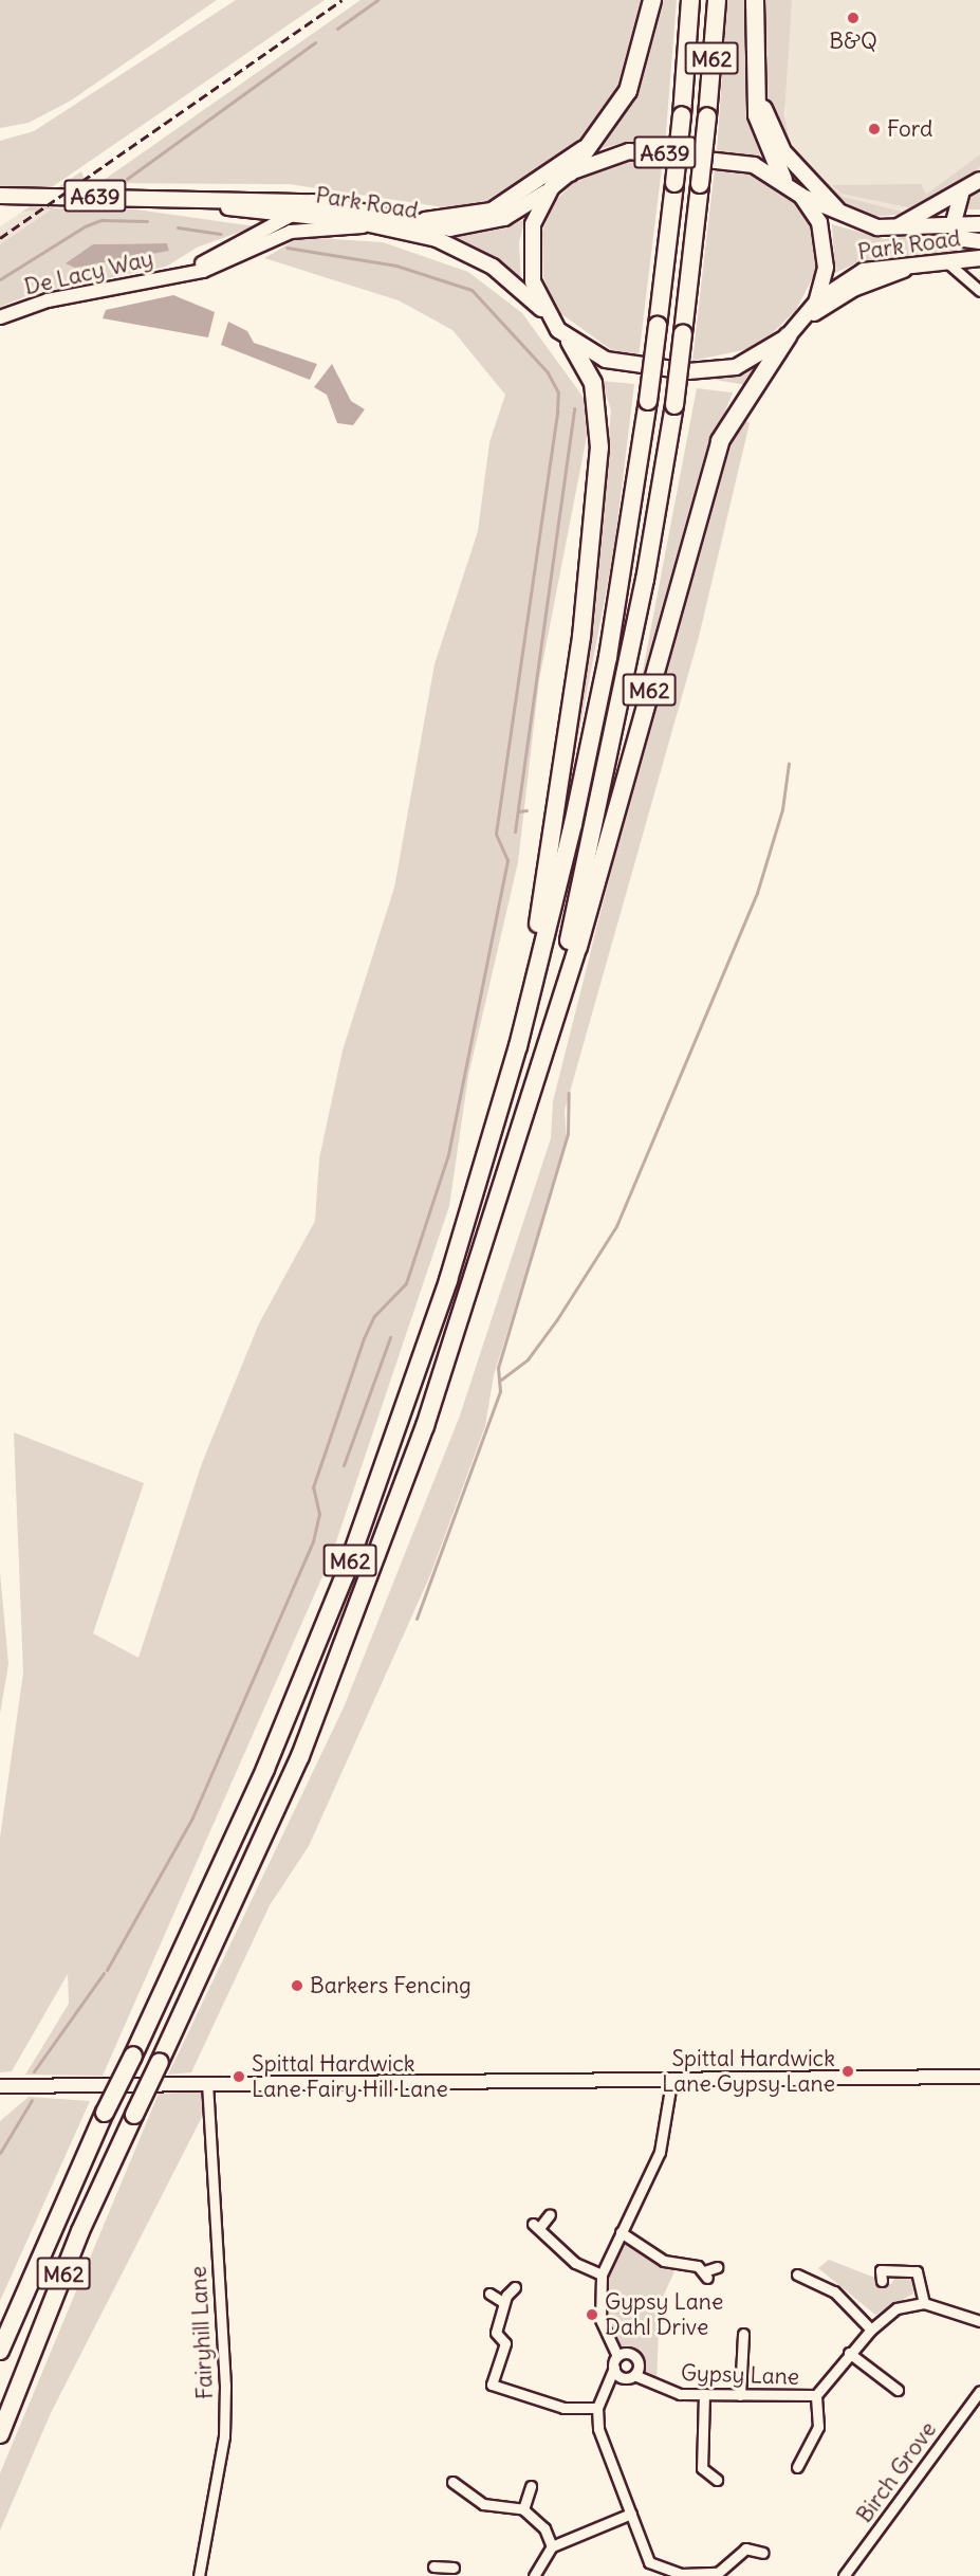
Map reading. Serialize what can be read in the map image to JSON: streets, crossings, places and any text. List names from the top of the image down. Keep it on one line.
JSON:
{"streets":{"highway":["M62"],"main road":["A639","Park Road"],"street":["De Lacy Way","Fairyhill Lane","Gypsy Lane","Birch Grove"]},"crossings":[["M62","A639"],["A639","Park Road"],["Park Road","De Lacy Way"]],"places":["B&Q","Ford","Barkers Fencing","Spittal Hardwick Lane Gypsy Lane","Spittal Hardwick Lane Fairy Hill Lane","Gypsy Lane Dahl Drive"]}
